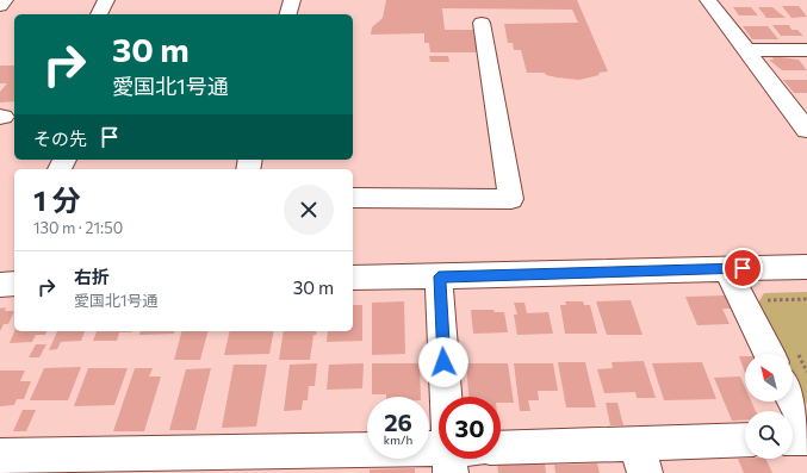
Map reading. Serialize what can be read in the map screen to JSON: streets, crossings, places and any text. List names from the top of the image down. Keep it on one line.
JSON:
{"north":"top left","page":{"turn":["30 m","愛国北1号通"],"then":"その先","heading":["1 分","130 m · 21:50"],"list":[{"name":"右折","note":"愛国北1号通","value":"30 m"}],"speed":"26 km/h","limit":"30"}}
